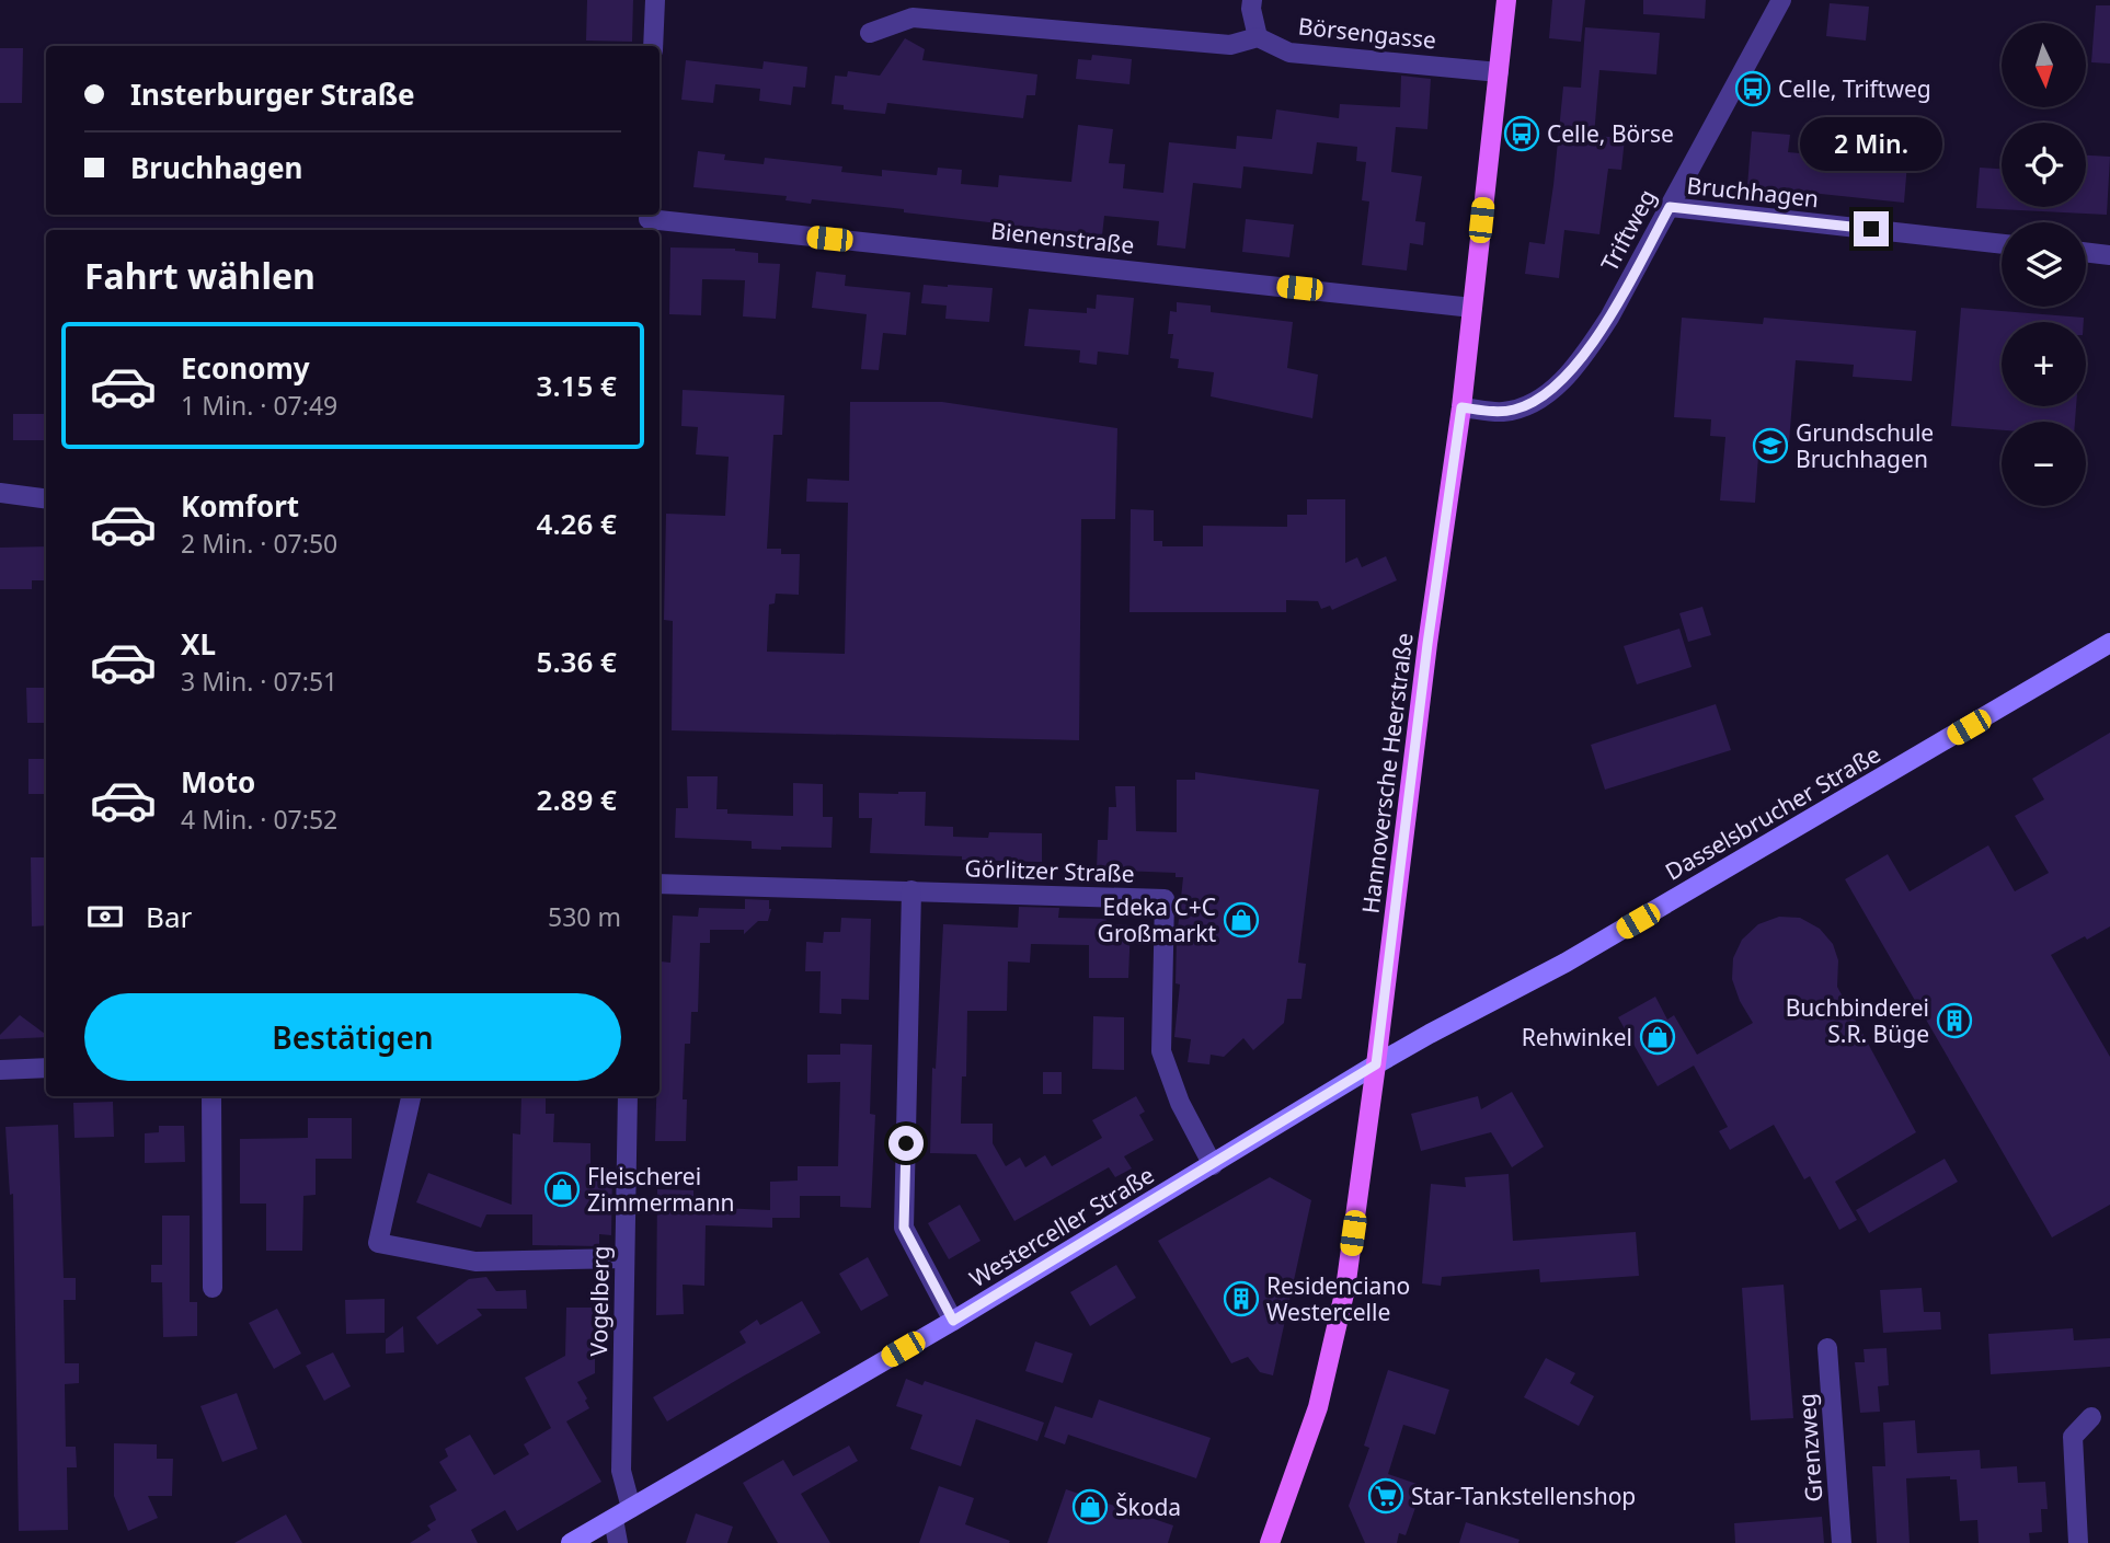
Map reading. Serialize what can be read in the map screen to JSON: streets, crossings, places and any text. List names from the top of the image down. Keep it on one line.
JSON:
{"streets":{"main road":["Hannoversche Heerstraße"],"street":["Börsengasse","Bruchhagen","Triftweg","Bienenstraße","Dasselsbrucher Straße","Görlitzer Straße","Westerceller Straße","Vogelberg","Grenzweg"]},"crossings":[["Börsengasse","Hannoversche Heerstraße"],["Bruchhagen","Triftweg"],["Triftweg","Hannoversche Heerstraße"],["Bienenstraße","Hannoversche Heerstraße"],["Hannoversche Heerstraße","Dasselsbrucher Straße"],["Hannoversche Heerstraße","Westerceller Straße"],["Dasselsbrucher Straße","Westerceller Straße"],["Görlitzer Straße","Westerceller Straße"],["Westerceller Straße","Vogelberg"]],"places":{"bus stop":["Celle, Triftweg","Celle, Börse"],"school or university":["Grundschule Bruchhagen"],"shop":["Edeka C+C Großmarkt","Rehwinkel","Fleischerei Zimmermann","Škoda"],"building":["Buchbinderei S.R. Büge","Residenciano Westercelle"],"supermarket":["Star-Tankstellenshop"]},"north":"bottom","page":{"map_buttons":["+","−"],"banner":["Insterburger Straße","Bruchhagen"],"bubble":"2 Min.","heading":"Fahrt wählen","list":[{"name":"Economy","note":"1 Min. · 07:49","value":"3.15 €"},{"name":"Komfort","note":"2 Min. · 07:50","value":"4.26 €"},{"name":"XL","note":"3 Min. · 07:51","value":"5.36 €"},{"name":"Moto","note":"4 Min. · 07:52","value":"2.89 €"}],"pay":["Bar","530 m"],"buttons":"Bestätigen"}}
